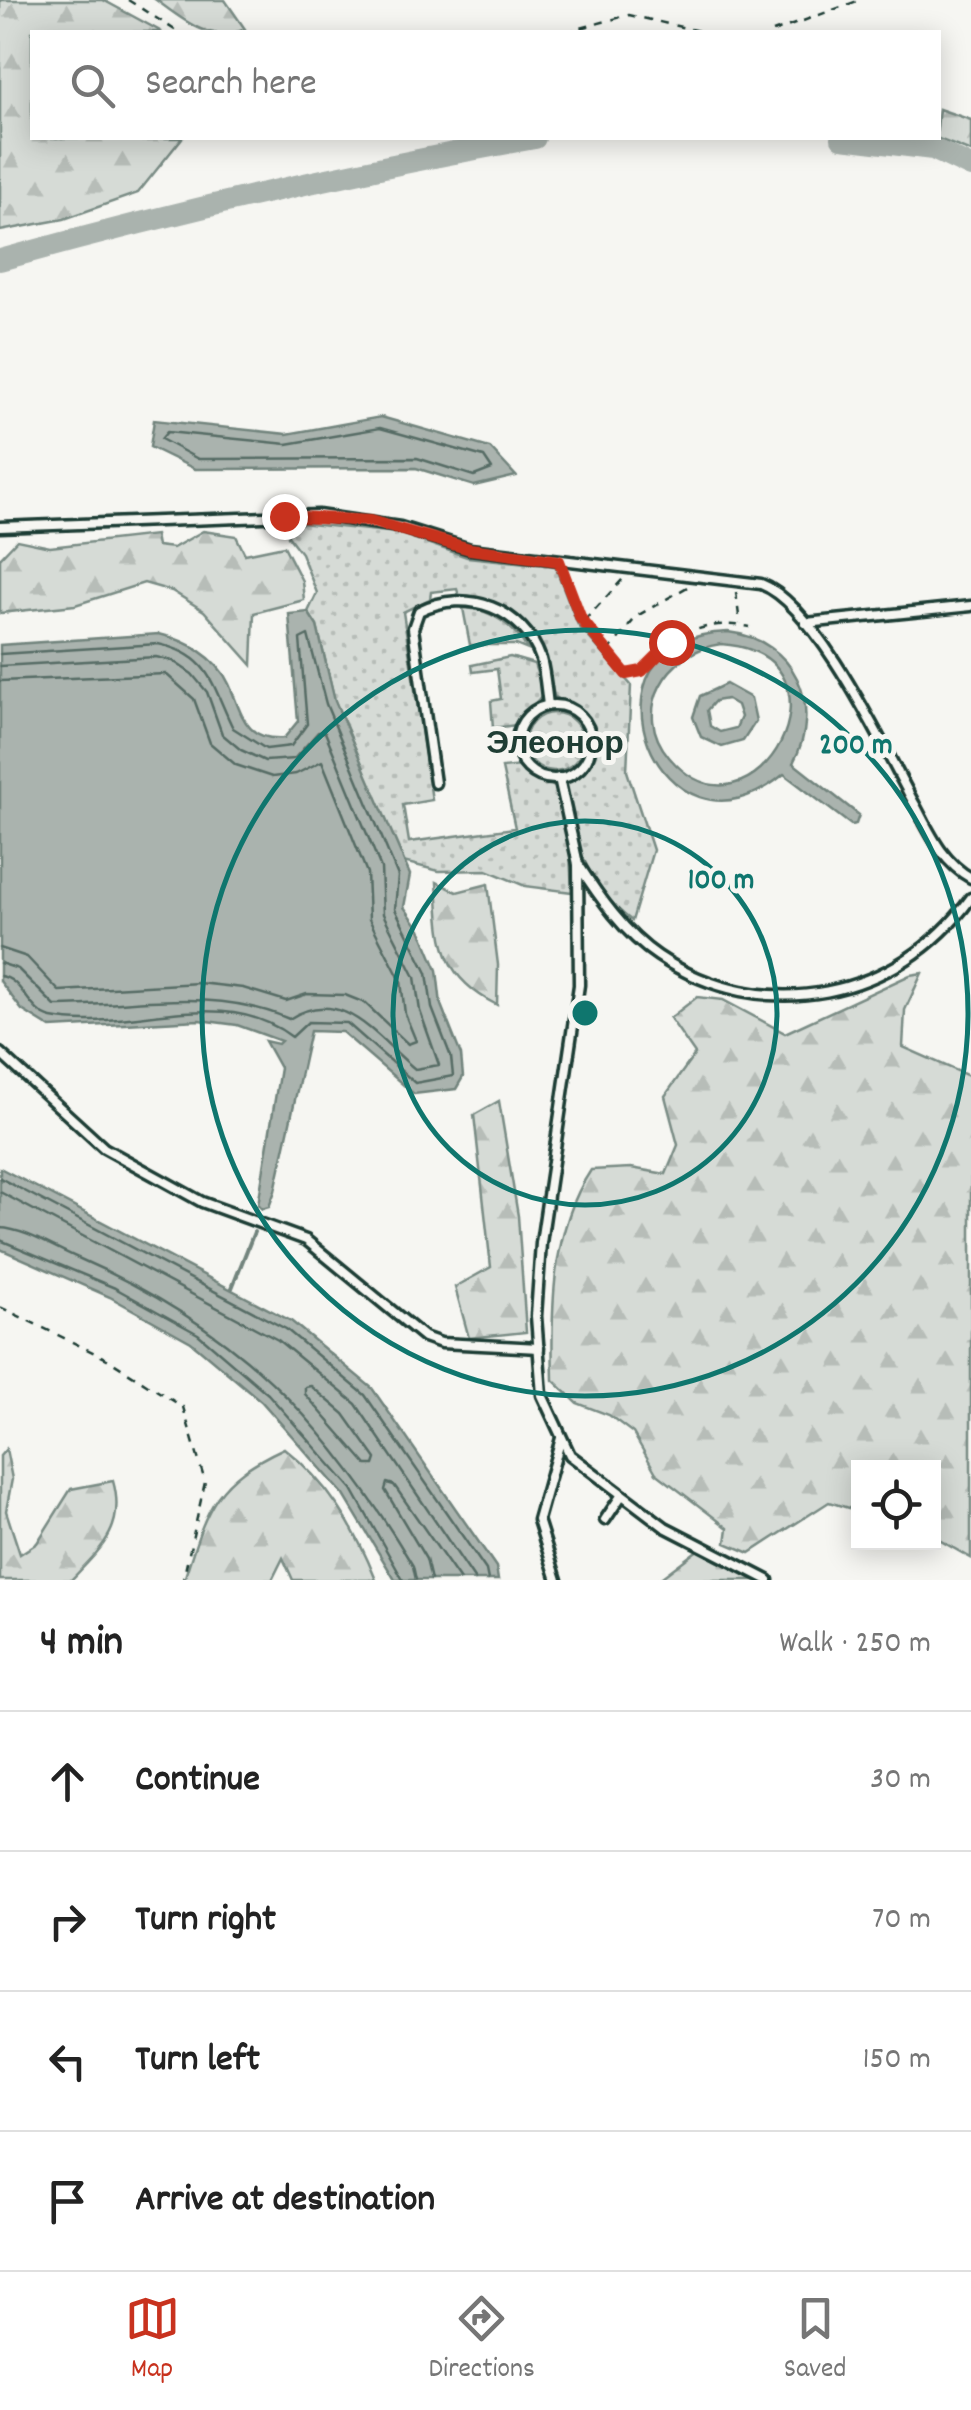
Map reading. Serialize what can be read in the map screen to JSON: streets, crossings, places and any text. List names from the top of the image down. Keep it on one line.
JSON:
{"districts":["Элеонор"],"page":{"search":"Search here","heading":["4 min","Walk · 250 m"],"list":[["Continue","30 m"],["Turn right","70 m"],["Turn left","150 m"],"Arrive at destination"],"nav":["Map","Directions","Saved"]},"rings":["200 m","100 m"]}
